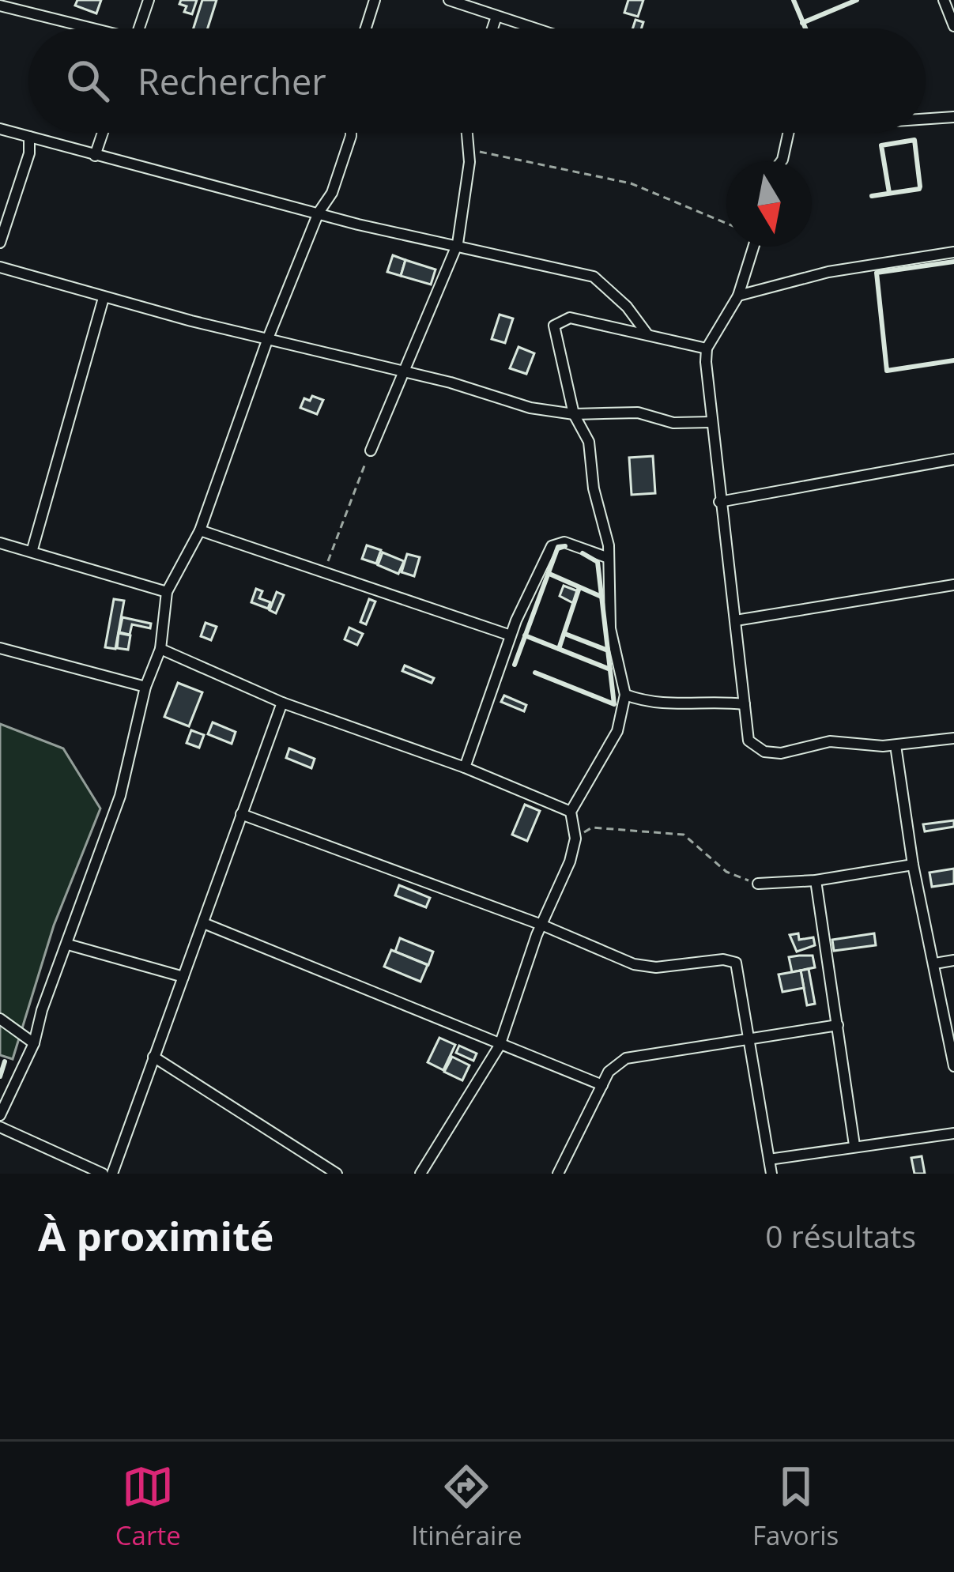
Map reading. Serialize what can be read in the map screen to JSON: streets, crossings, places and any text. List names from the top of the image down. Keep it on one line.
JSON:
{"north":"bottom","page":{"search":"Rechercher","heading":["À proximité","0 résultats"],"nav":["Carte","Itinéraire","Favoris"]}}
